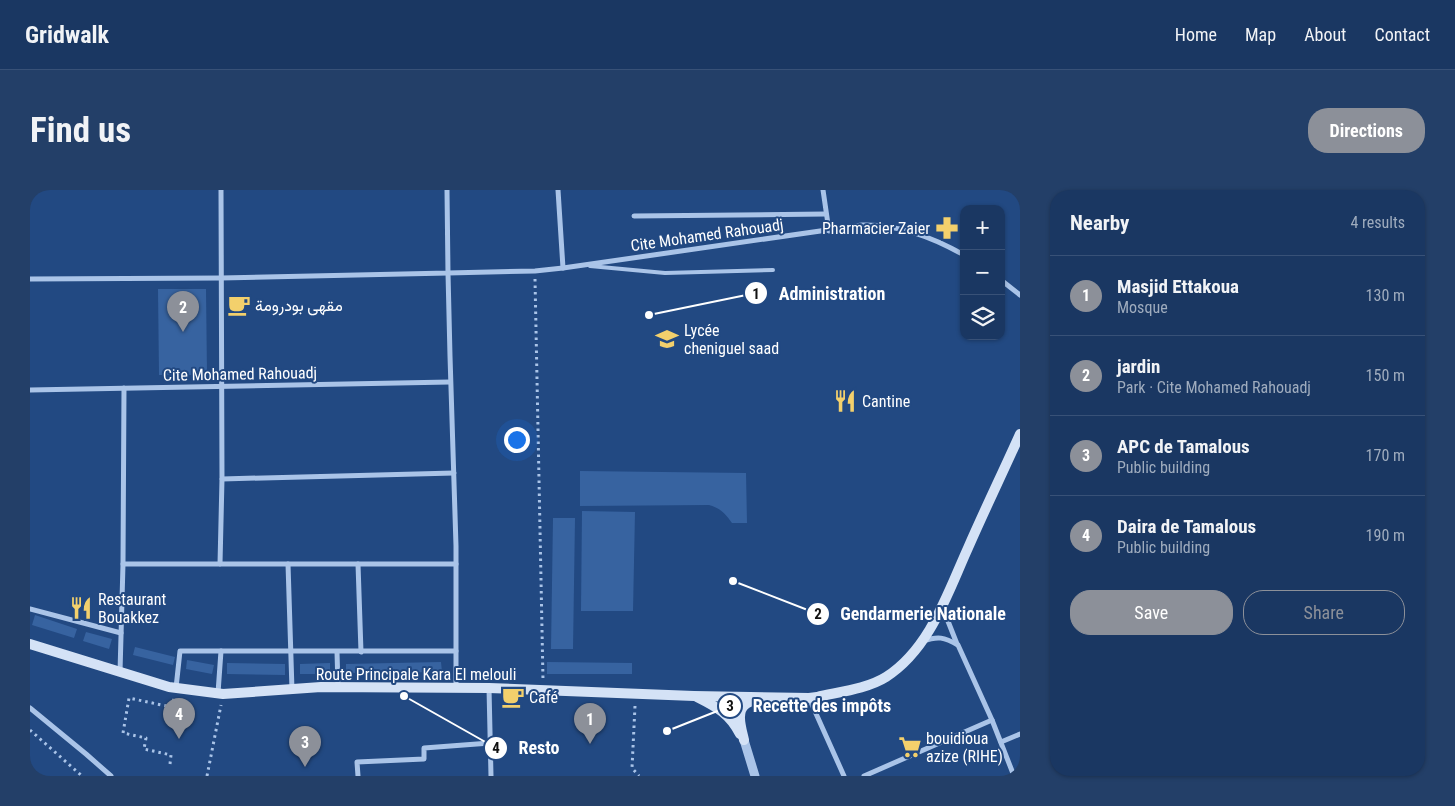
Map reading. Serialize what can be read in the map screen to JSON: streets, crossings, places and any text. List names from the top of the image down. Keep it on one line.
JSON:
{"streets":{"main road":["Route Principale Kara El melouli"],"street":["Cite Mohamed Rahouadj"]},"places":{"pharmacy":["Pharmacier Zaier"],"cafe":["مقهى بودرومة","Café"],"other":["Administration","Gendarmerie Nationale","Resto","Recette des impôts"],"school or university":["Lycée cheniguel saad"],"restaurant":["Cantine","Restaurant Bouakkez"],"supermarket":["bouidioua azize (RIHE)"]},"page":{"header":"Gridwalk","nav":["Home","Map","About","Contact"],"buttons":["Directions",["Save","Share"]],"title":"Find us","heading":["Nearby","4 results"],"map_buttons":["+","−"],"list":[{"mark":"1","name":"Masjid Ettakoua","note":"Mosque","value":"130 m"},{"mark":"2","name":"jardin","note":"Park · Cite Mohamed Rahouadj","value":"150 m"},{"mark":"3","name":"APC de Tamalous","note":"Public building","value":"170 m"},{"mark":"4","name":"Daira de Tamalous","note":"Public building","value":"190 m"}],"pins":["2","4","1","3"]}}
